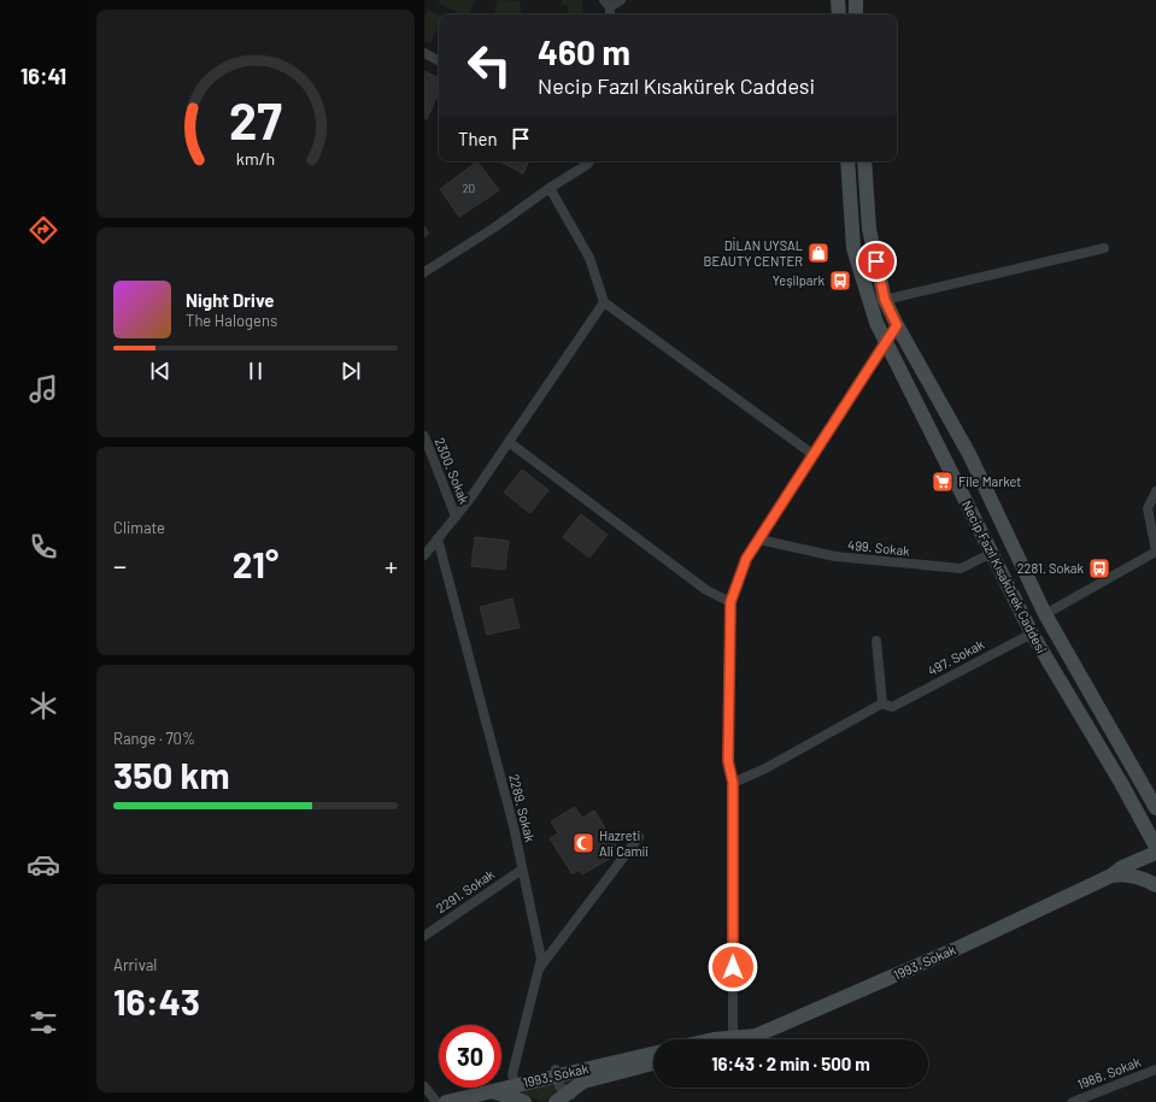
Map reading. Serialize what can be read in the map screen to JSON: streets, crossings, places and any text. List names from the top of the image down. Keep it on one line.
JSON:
{"streets":{"main road":["Necip Fazıl Kısakürek Caddesi","1993. Sokak"],"street":["2300. Sokak","499. Sokak","497. Sokak","2289. Sokak","2291. Sokak","1988. Sokak"]},"crossings":[["499. Sokak","Necip Fazıl Kısakürek Caddesi"],["Necip Fazıl Kısakürek Caddesi","497. Sokak"],["2289. Sokak","2291. Sokak"],["2289. Sokak","1993. Sokak"]],"places":{"shop":["DİLAN UYSAL BEAUTY CENTER"],"bus stop":["Yeşilpark","2281. Sokak"],"supermarket":["File Market"],"mosque":["Hazreti Ali Camii"]},"house_numbers":["2D"],"page":{"tabs":"16:41","turn":["460 m","Necip Fazıl Kısakürek Caddesi"],"then":"Then","song":["Night Drive","The Halogens"],"tile":["Climate",["Range · 70%","350 km"],["Arrival","16:43"]],"heat":["−","21°","+"],"limit":"30","trip":"16:43 · 2 min · 500 m","gauge":["27","km/h"]}}
